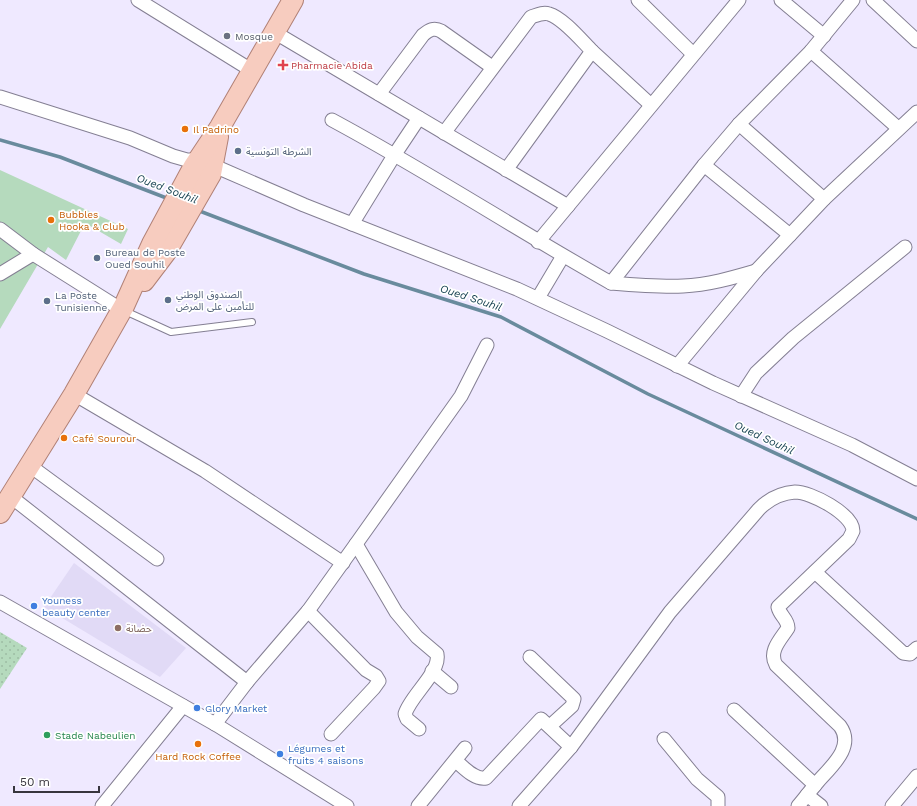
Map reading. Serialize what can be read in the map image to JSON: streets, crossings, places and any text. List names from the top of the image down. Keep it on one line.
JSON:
{"water":["Oued Souhil"],"places":{"other":["Mosque","Il Padrino","الشرطة التونسية","Bubbles Hooka & Club","Bureau de Poste Oued Souhil","الصندوق الوطني للتأمين على المرض","La Poste Tunisienne","Café Sourour","Youness beauty center","حضانة","Glory Market","Stade Nabeulien","Hard Rock Coffee","Légumes et fruits 4 saisons"],"health":["Pharmacie Abida"]},"scale_bar":"50 m"}
